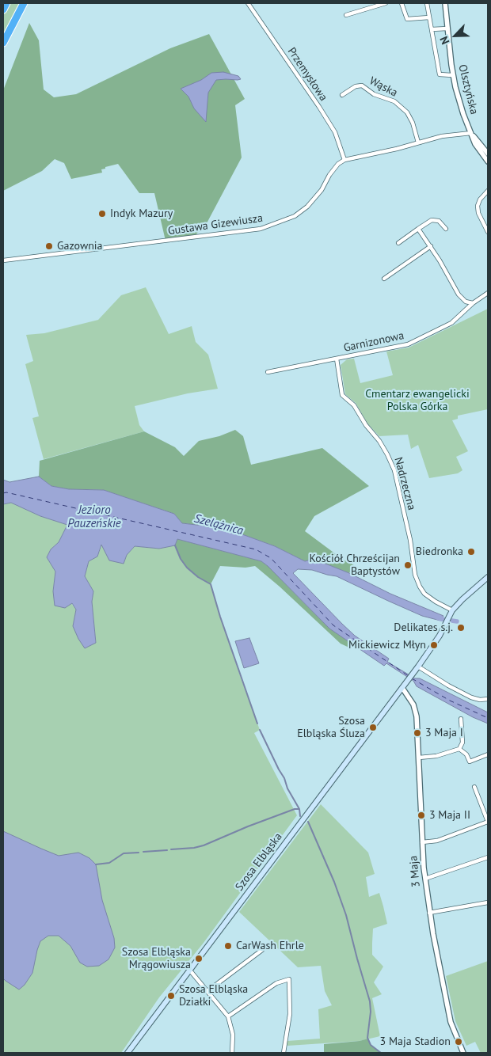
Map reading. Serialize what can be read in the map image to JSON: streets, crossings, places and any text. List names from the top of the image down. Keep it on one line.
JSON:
{"streets":{"main road":["Szosa Elbląska"],"street":["Przemysłowa","Wąska","Olsztyńska","Gustawa Gizewiusza","Garnizonowa","Nadrzeczna","3 Maja"]},"crossings":[["Przemysłowa","Gustawa Gizewiusza"],["Garnizonowa","Nadrzeczna"],["Nadrzeczna","Szosa Elbląska"],["Szosa Elbląska","3 Maja"]],"water":["Jezioro Pauzeńskie","Szelążnica"],"parks":["Cmentarz ewangelicki Polska Górka"],"places":["Indyk Mazury","Gazownia","Biedronka","Kościół Chrześcijan Baptystów","Delikates s.j.","Mickiewicz Młyn","Szosa Elbląska Śluza","3 Maja I","3 Maja II","CarWash Ehrle","Szosa Elbląska Mrągowiusza","Szosa Elbląska Działki","3 Maja Stadion"],"north":"bottom left"}
